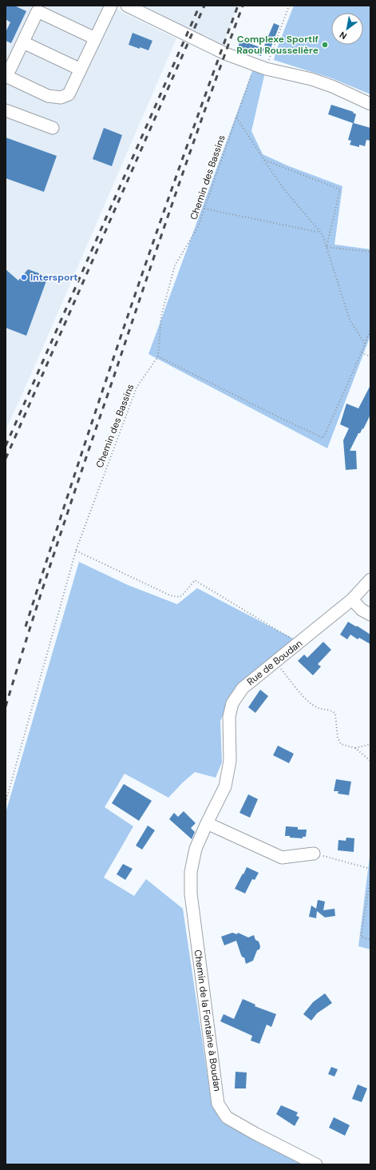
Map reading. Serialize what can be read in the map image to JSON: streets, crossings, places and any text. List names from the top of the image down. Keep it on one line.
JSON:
{"streets":{"street":["Rue de Boudan","Chemin de la Fontaine à Boudan"],"path":["Chemin des Bassins"]},"crossings":[["Rue de Boudan","Chemin de la Fontaine à Boudan"]],"places":["Complexe Sportif Raoul Rousselière","Intersport"],"north":"bottom left"}
